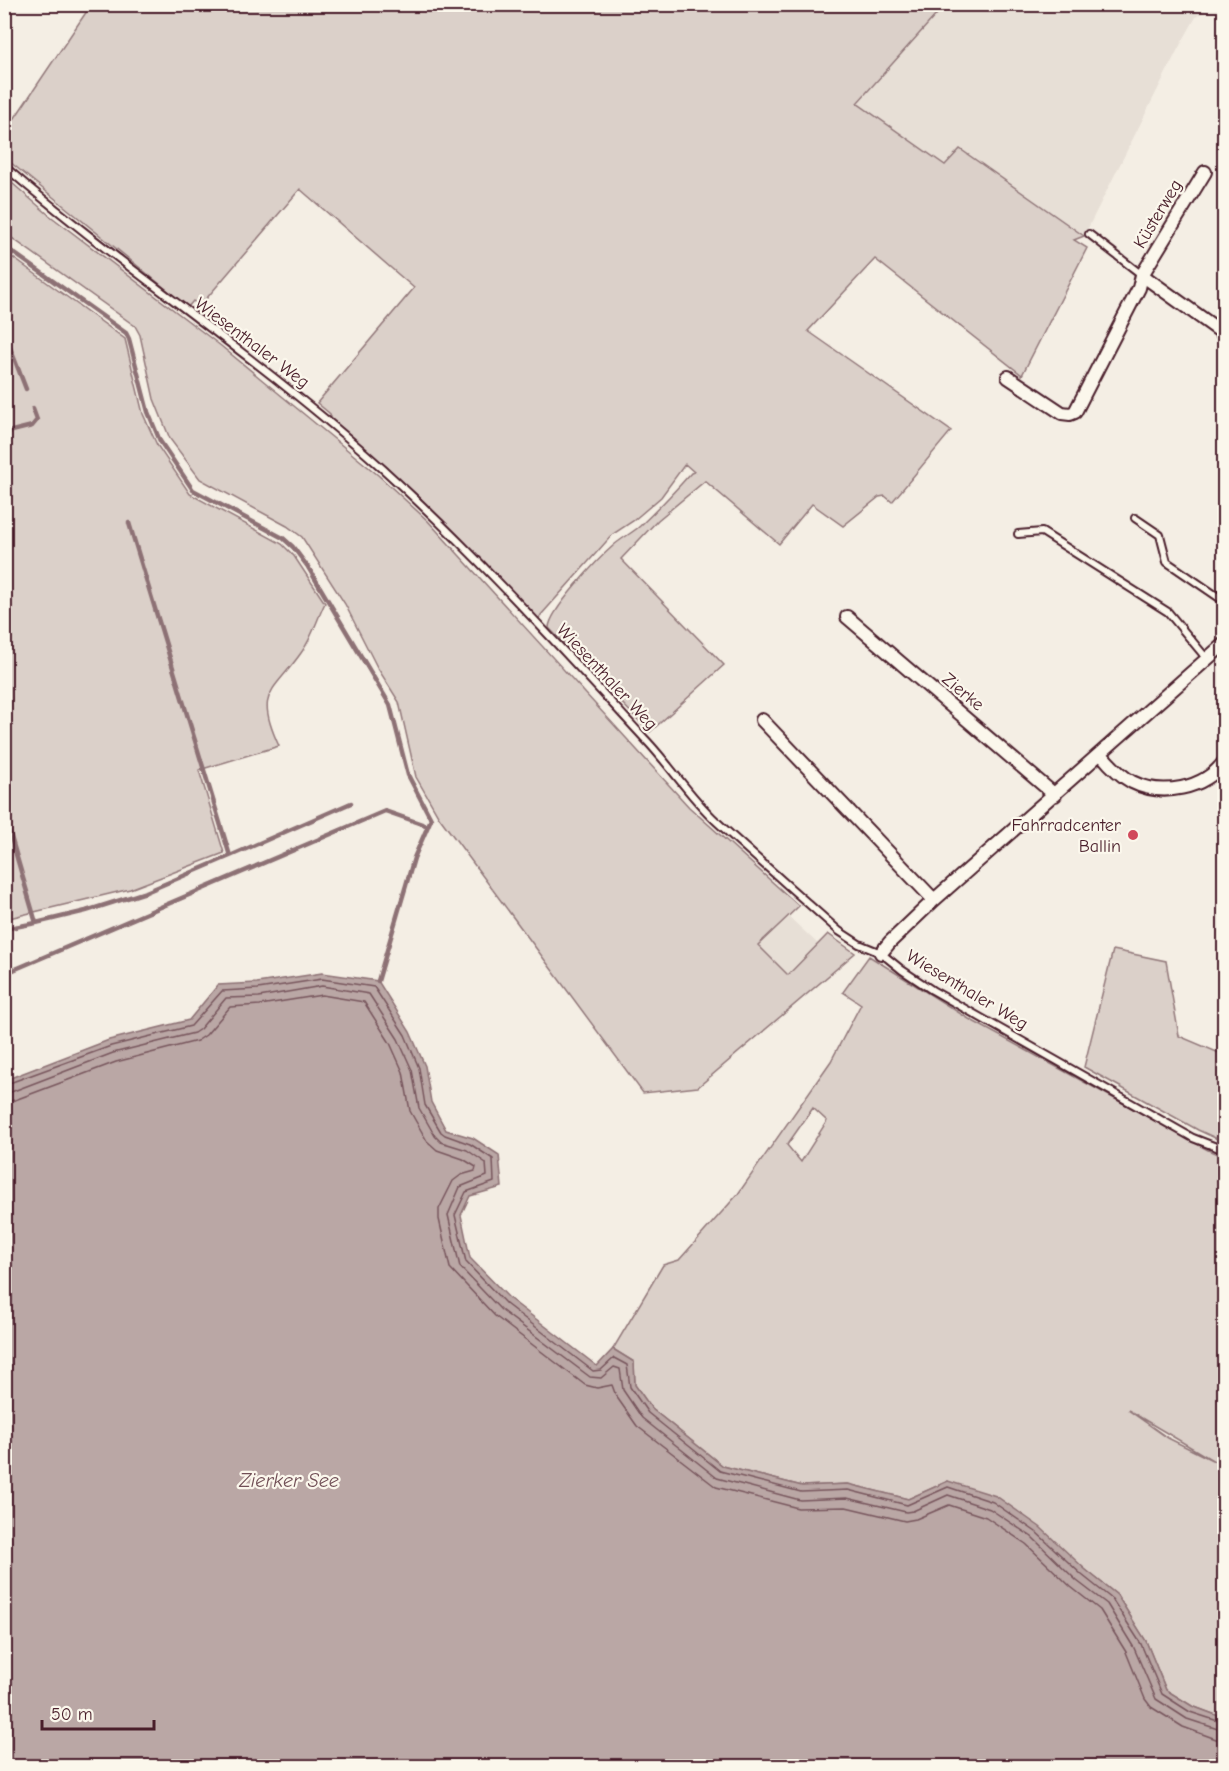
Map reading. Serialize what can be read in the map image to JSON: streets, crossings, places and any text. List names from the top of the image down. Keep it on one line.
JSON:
{"streets":{"street":["Küsterweg","Zierke"],"lane":["Wiesenthaler Weg"]},"water":["Zierker See"],"places":["Fahrradcenter Ballin"],"scale_bar":"50 m"}
